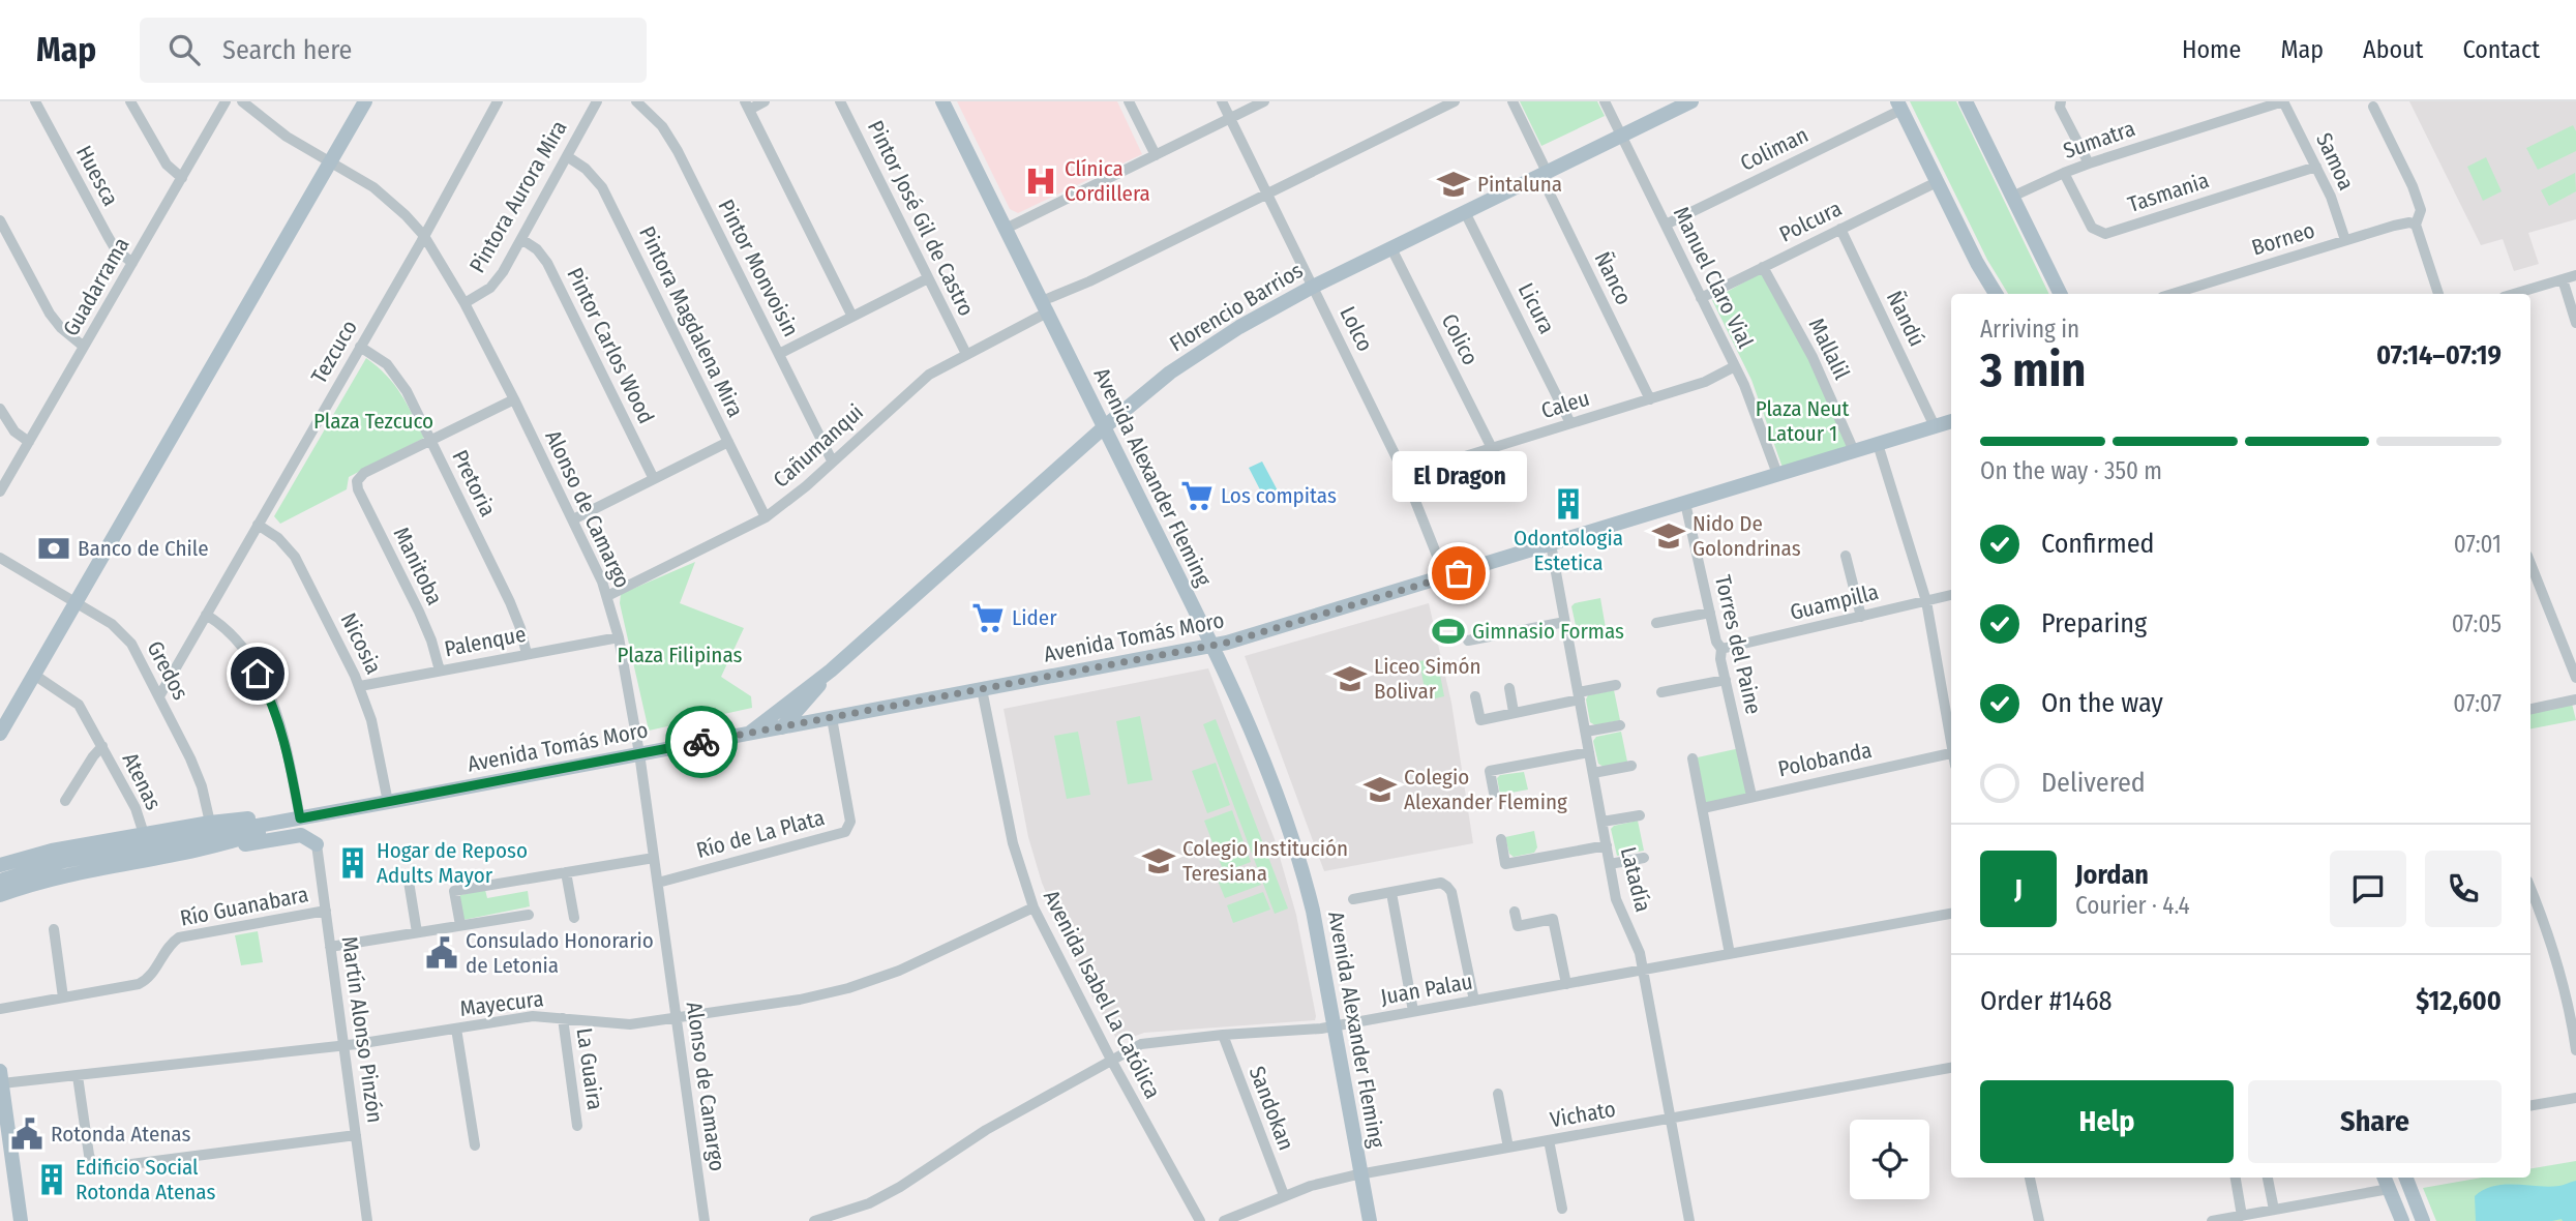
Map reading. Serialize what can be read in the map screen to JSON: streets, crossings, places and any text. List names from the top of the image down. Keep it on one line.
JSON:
{"streets":{"main road":["Florencio Barrios","Avenida Alexander Fleming","Avenida Tomás Moro"],"street":["Sumatra","Coliman","Samoa","Huesca","Tasmania","Pintora Aurora Mira","Pintor José Gil de Castro","Polcura","Borneo","Pintor Monvoisin","Manuel Claro Vial","Ñanco","Guadarrama","Licura","Ñandú","Pintora Magdalena Mira","Lolco","Colico","Pintor Carlos Wood","Mallalil","Tezcuco","Caleu","Cañumanqui","Pretoria","Alonso de Camargo","Manitoba","Guampilla","Palenque","Nicosia","Torres del Paine","Gredos","Polobanda","Atenas","Río de La Plata","Latadía","Río Guanabara","Juan Palau","Avenida Isabel La Católica","Mayecura","Martín Alonso Pinzón","La Guaira","Sandokan","Vichato"]},"crossings":[["Sumatra","Samoa"],["Sumatra","Tasmania"],["Coliman","Manuel Claro Vial"],["Samoa","Tasmania"],["Samoa","Borneo"],["Huesca","Guadarrama"],["Pintora Aurora Mira","Pintora Magdalena Mira"],["Pintora Aurora Mira","Pintor Carlos Wood"],["Pintora Aurora Mira","Alonso de Camargo"],["Pintor José Gil de Castro","Cañumanqui"],["Polcura","Manuel Claro Vial"],["Polcura","Ñandú"],["Polcura","Mallalil"],["Pintor Monvoisin","Cañumanqui"],["Manuel Claro Vial","Florencio Barrios"],["Manuel Claro Vial","Caleu"],["Manuel Claro Vial","Avenida Tomás Moro"],["Ñanco","Florencio Barrios"],["Ñanco","Caleu"],["Florencio Barrios","Licura"],["Florencio Barrios","Lolco"],["Florencio Barrios","Colico"],["Florencio Barrios","Avenida Alexander Fleming"],["Florencio Barrios","Avenida Tomás Moro"],["Licura","Caleu"],["Ñandú","Avenida Tomás Moro"],["Pintora Magdalena Mira","Cañumanqui"],["Lolco","Caleu"],["Lolco","Cañumanqui"],["Lolco","Avenida Tomás Moro"],["Colico","Caleu"],["Mallalil","Avenida Tomás Moro"],["Tezcuco","Pretoria"],["Tezcuco","Alonso de Camargo"],["Tezcuco","Nicosia"],["Tezcuco","Gredos"],["Cañumanqui","Avenida Alexander Fleming"],["Cañumanqui","Alonso de Camargo"],["Avenida Alexander Fleming","Avenida Tomás Moro"],["Avenida Alexander Fleming","Juan Palau"],["Avenida Alexander Fleming","Vichato"],["Pretoria","Manitoba"],["Pretoria","Palenque"],["Alonso de Camargo","Avenida Tomás Moro"],["Alonso de Camargo","Palenque"],["Alonso de Camargo","Río de La Plata"],["Alonso de Camargo","Mayecura"],["Manitoba","Palenque"],["Guampilla","Torres del Paine"],["Avenida Tomás Moro","Nicosia"],["Avenida Tomás Moro","Torres del Paine"],["Avenida Tomás Moro","Gredos"],["Avenida Tomás Moro","Atenas"],["Avenida Tomás Moro","Río de La Plata"],["Avenida Tomás Moro","Latadía"],["Avenida Tomás Moro","Avenida Isabel La Católica"],["Palenque","Nicosia"],["Torres del Paine","Polobanda"],["Latadía","Juan Palau"],["Latadía","Vichato"],["Río Guanabara","Martín Alonso Pinzón"],["Juan Palau","Avenida Isabel La Católica"],["Juan Palau","Sandokan"],["Avenida Isabel La Católica","Mayecura"],["Mayecura","Martín Alonso Pinzón"],["Mayecura","La Guaira"],["Sandokan","Vichato"]],"parks":["Plaza Neut Latour 1","Plaza Tezcuco","Plaza Filipinas"],"places":{"hospital":["Clínica Cordillera"],"school or university":["Pintaluna","Nido De Golondrinas","Liceo Simón Bolivar","Colegio Alexander Fleming","Colegio Institución Teresiana"],"supermarket":["Los compitas","Lider"],"building":["Odontologia Estetica","Hogar de Reposo Adults Mayor","Edificio Social Rotonda Atenas"],"bank":["Banco de Chile"],"other":["El Dragon"],"sports":["Gimnasio Formas"],"public building":["Consulado Honorario de Letonia","Rotonda Atenas"]},"page":{"header":"Map","search":"Search here","nav":["Home","Map","About","Contact"],"heading":["3 min","Arriving in","07:14–07:19"],"panel":["Jordan","Courier · 4.4","Order #1468","$12,600"],"bar":"On the way · 350 m","bubble":"El Dragon","list":[["Confirmed","07:01"],["Preparing","07:05"],["On the way","07:07"],"Delivered"],"round":"J","buttons":["Help","Share"]}}
